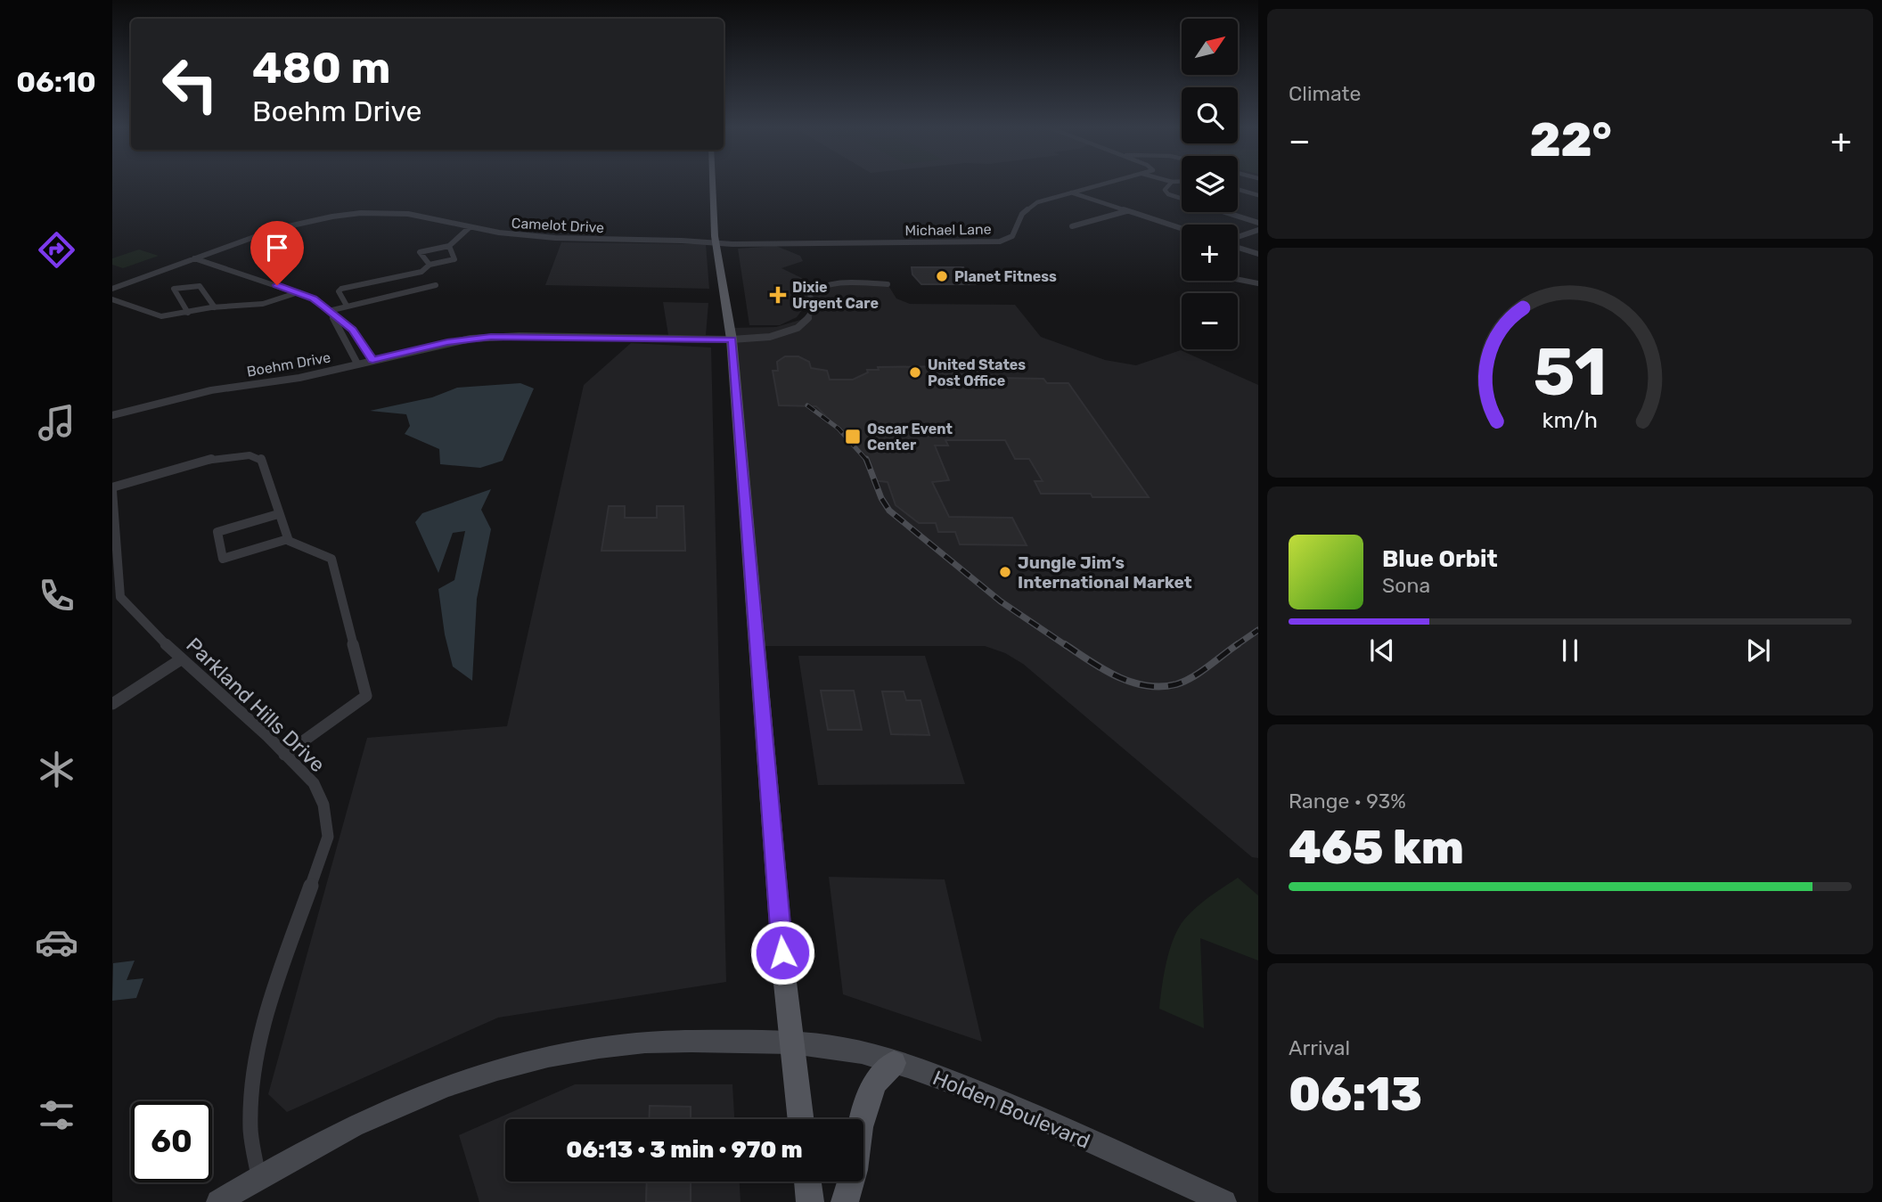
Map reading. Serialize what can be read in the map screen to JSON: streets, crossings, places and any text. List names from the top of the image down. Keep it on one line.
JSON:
{"streets":{"main road":["Holden Boulevard"],"street":["Camelot Drive","Michael Lane","Boehm Drive","Parkland Hills Drive"]},"crossings":[["Camelot Drive","Michael Lane"],["Parkland Hills Drive","Holden Boulevard"]],"places":{"other":["Planet Fitness","United States Post Office","Jungle Jim’s International Market"],"health":["Dixie Urgent Care"],"transit":["Oscar Event Center"]},"north":"top right","page":{"tabs":"06:10","tile":["Climate",["Range · 93%","465 km"],["Arrival","06:13"]],"map_buttons":["+","−"],"turn":["480 m","Boehm Drive"],"heat":["−","22°","+"],"song":["Blue Orbit","Sona"],"limit":"60","trip":"06:13 · 3 min · 970 m","gauge":["51","km/h"]}}
